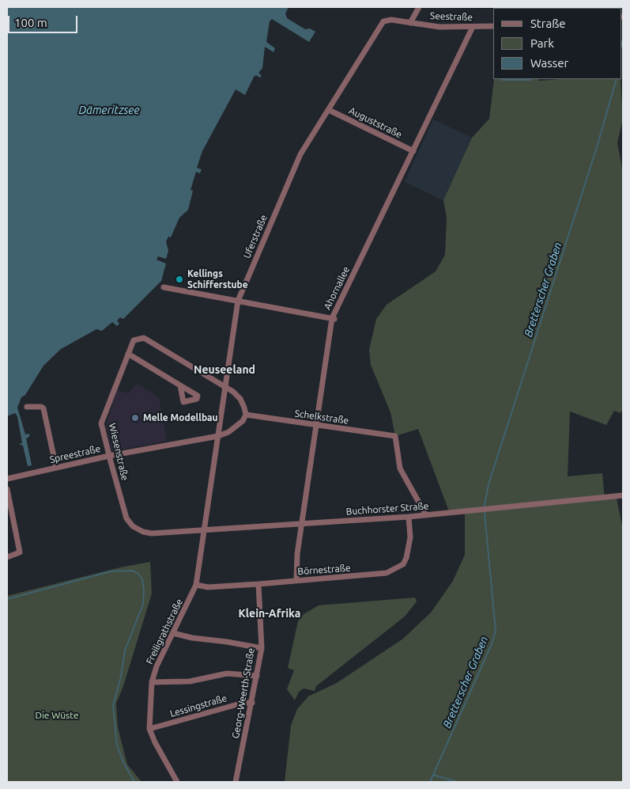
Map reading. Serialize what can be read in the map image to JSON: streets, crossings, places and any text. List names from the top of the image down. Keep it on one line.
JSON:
{"streets":{"street":["Seestraße","Auguststraße","Uferstraße","Ahornallee","Schelkstraße","Wiesenstraße","Spreestraße","Buchhorster Straße","Börnestraße","Freiligrathstraße","Georg-Weerth-Straße","Lessingstraße"]},"crossings":[["Seestraße","Uferstraße"],["Seestraße","Ahornallee"],["Auguststraße","Uferstraße"],["Auguststraße","Ahornallee"],["Uferstraße","Wiesenstraße"],["Uferstraße","Spreestraße"],["Uferstraße","Buchhorster Straße"],["Uferstraße","Freiligrathstraße"],["Ahornallee","Schelkstraße"],["Ahornallee","Buchhorster Straße"],["Ahornallee","Börnestraße"],["Schelkstraße","Buchhorster Straße"],["Wiesenstraße","Spreestraße"],["Wiesenstraße","Buchhorster Straße"],["Buchhorster Straße","Börnestraße"],["Buchhorster Straße","Freiligrathstraße"],["Börnestraße","Freiligrathstraße"],["Börnestraße","Georg-Weerth-Straße"],["Freiligrathstraße","Lessingstraße"],["Georg-Weerth-Straße","Lessingstraße"]],"districts":["Neuseeland","Klein-Afrika"],"water":["Dämeritzsee","Bretterscher Graben"],"parks":["Die Wüste"],"places":["Kellings Schifferstube","Melle Modellbau"],"legend":["Straße","Park","Wasser"],"scale_bar":"100 m"}
